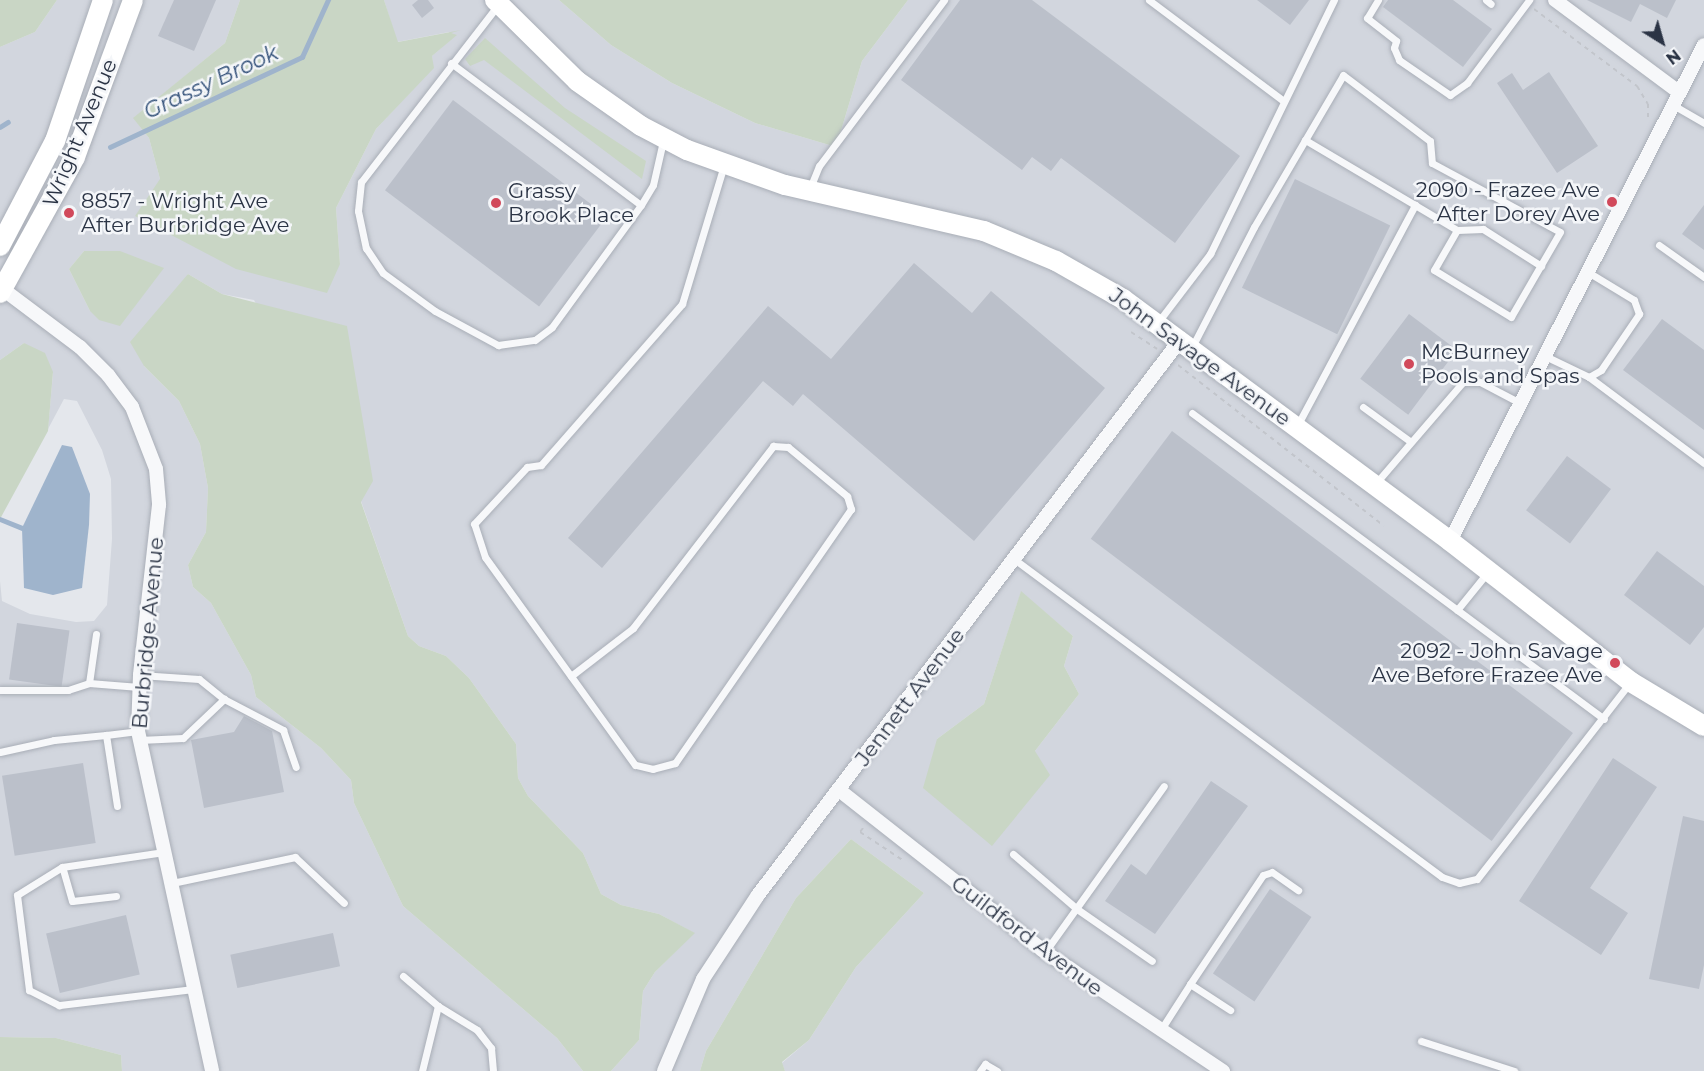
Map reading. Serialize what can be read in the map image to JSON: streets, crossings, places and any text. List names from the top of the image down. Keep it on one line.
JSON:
{"streets":{"main road":["Wright Avenue","John Savage Avenue"],"street":["Burbridge Avenue","Jennett Avenue","Guildford Avenue"]},"crossings":[["Wright Avenue","Burbridge Avenue"],["John Savage Avenue","Jennett Avenue"],["Jennett Avenue","Guildford Avenue"]],"water":["Grassy Brook"],"places":["2090 - Frazee Ave After Dorey Ave","Grassy Brook Place","8857 - Wright Ave After Burbridge Ave","McBurney Pools and Spas","2092 - John Savage Ave Before Frazee Ave"],"north":"bottom right"}
